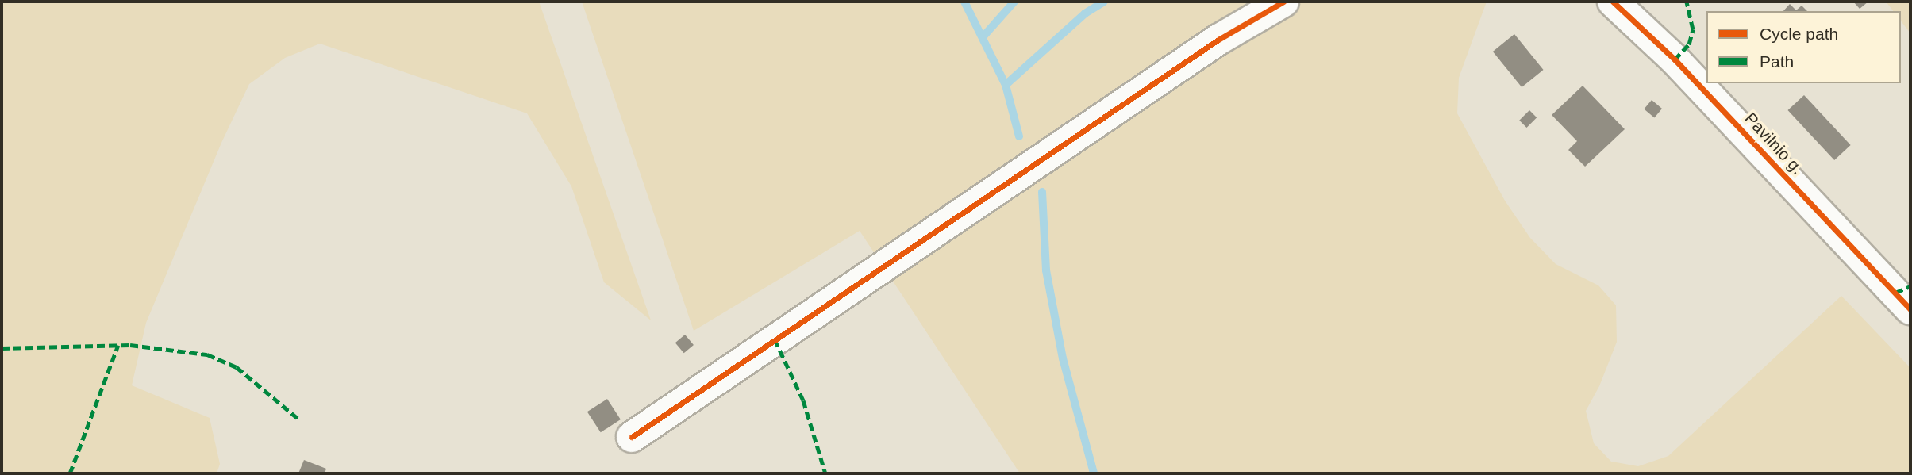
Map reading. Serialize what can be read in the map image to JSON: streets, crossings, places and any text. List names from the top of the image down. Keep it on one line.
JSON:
{"streets":{"street":["Pavilnio g."]},"legend":["Cycle path","Path"]}
